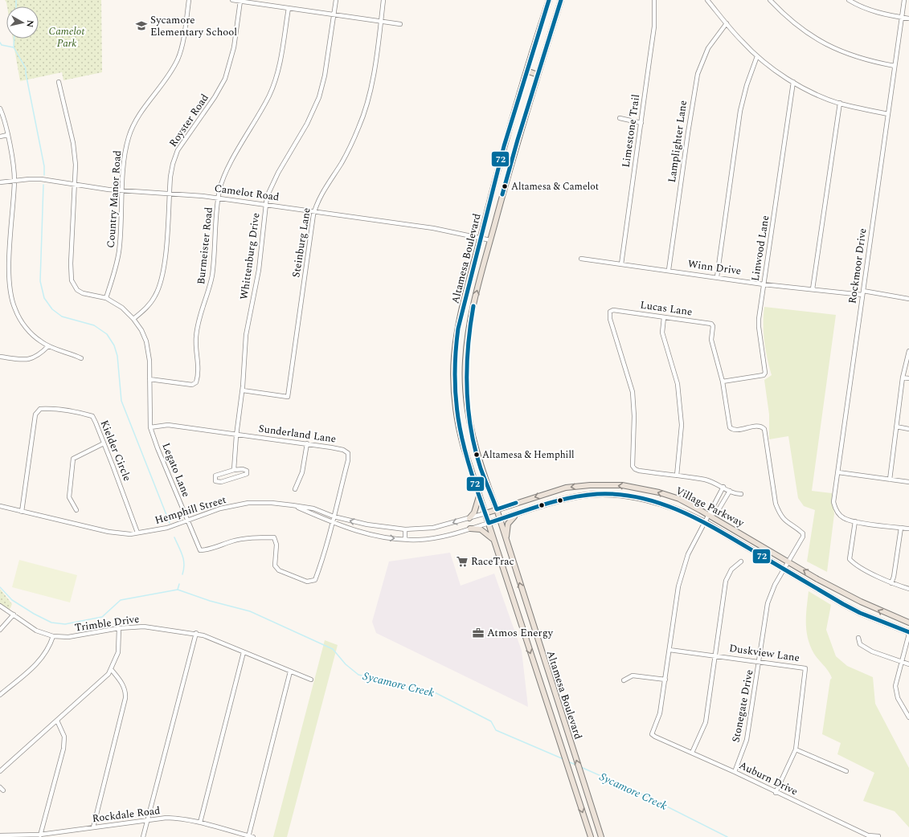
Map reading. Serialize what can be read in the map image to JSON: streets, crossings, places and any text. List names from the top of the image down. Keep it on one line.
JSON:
{"streets":{"main road":["Altamesa Boulevard","Village Parkway"],"street":["Royster Road","Limestone Trail","Lamplighter Lane","Camelot Road","Country Manor Road","Steinburg Lane","Burmeister Road","Linwood Lane","Whittenburg Drive","Rockmoor Drive","Winn Drive","Lucas Lane","Sunderland Lane","Kielder Circle","Legato Lane","Hemphill Street","Trimble Drive","Duskview Lane","Stonegate Drive","Auburn Drive","Rockdale Road"]},"crossings":[["Royster Road","Camelot Road"],["Royster Road","Legato Lane"],["Limestone Trail","Winn Drive"],["Lamplighter Lane","Winn Drive"],["Camelot Road","Country Manor Road"],["Camelot Road","Steinburg Lane"],["Camelot Road","Burmeister Road"],["Camelot Road","Whittenburg Drive"],["Camelot Road","Altamesa Boulevard"],["Camelot Road","Legato Lane"],["Country Manor Road","Legato Lane"],["Steinburg Lane","Whittenburg Drive"],["Burmeister Road","Legato Lane"],["Linwood Lane","Winn Drive"],["Linwood Lane","Lucas Lane"],["Whittenburg Drive","Sunderland Lane"],["Altamesa Boulevard","Village Parkway"],["Altamesa Boulevard","Hemphill Street"],["Rockmoor Drive","Winn Drive"],["Lucas Lane","Stonegate Drive"],["Sunderland Lane","Legato Lane"],["Sunderland Lane","Hemphill Street"],["Kielder Circle","Hemphill Street"],["Legato Lane","Hemphill Street"],["Village Parkway","Hemphill Street"],["Village Parkway","Stonegate Drive"],["Duskview Lane","Stonegate Drive"],["Duskview Lane","Auburn Drive"],["Stonegate Drive","Auburn Drive"]],"water":["Sycamore Creek"],"parks":["Camelot Park"],"places":{"school or university":["Sycamore Elementary School"],"other":["Altamesa & Camelot","Altamesa & Hemphill"],"supermarket":["RaceTrac"],"office":["Atmos Energy"]},"lines":["transit line 72"],"north":"right"}
